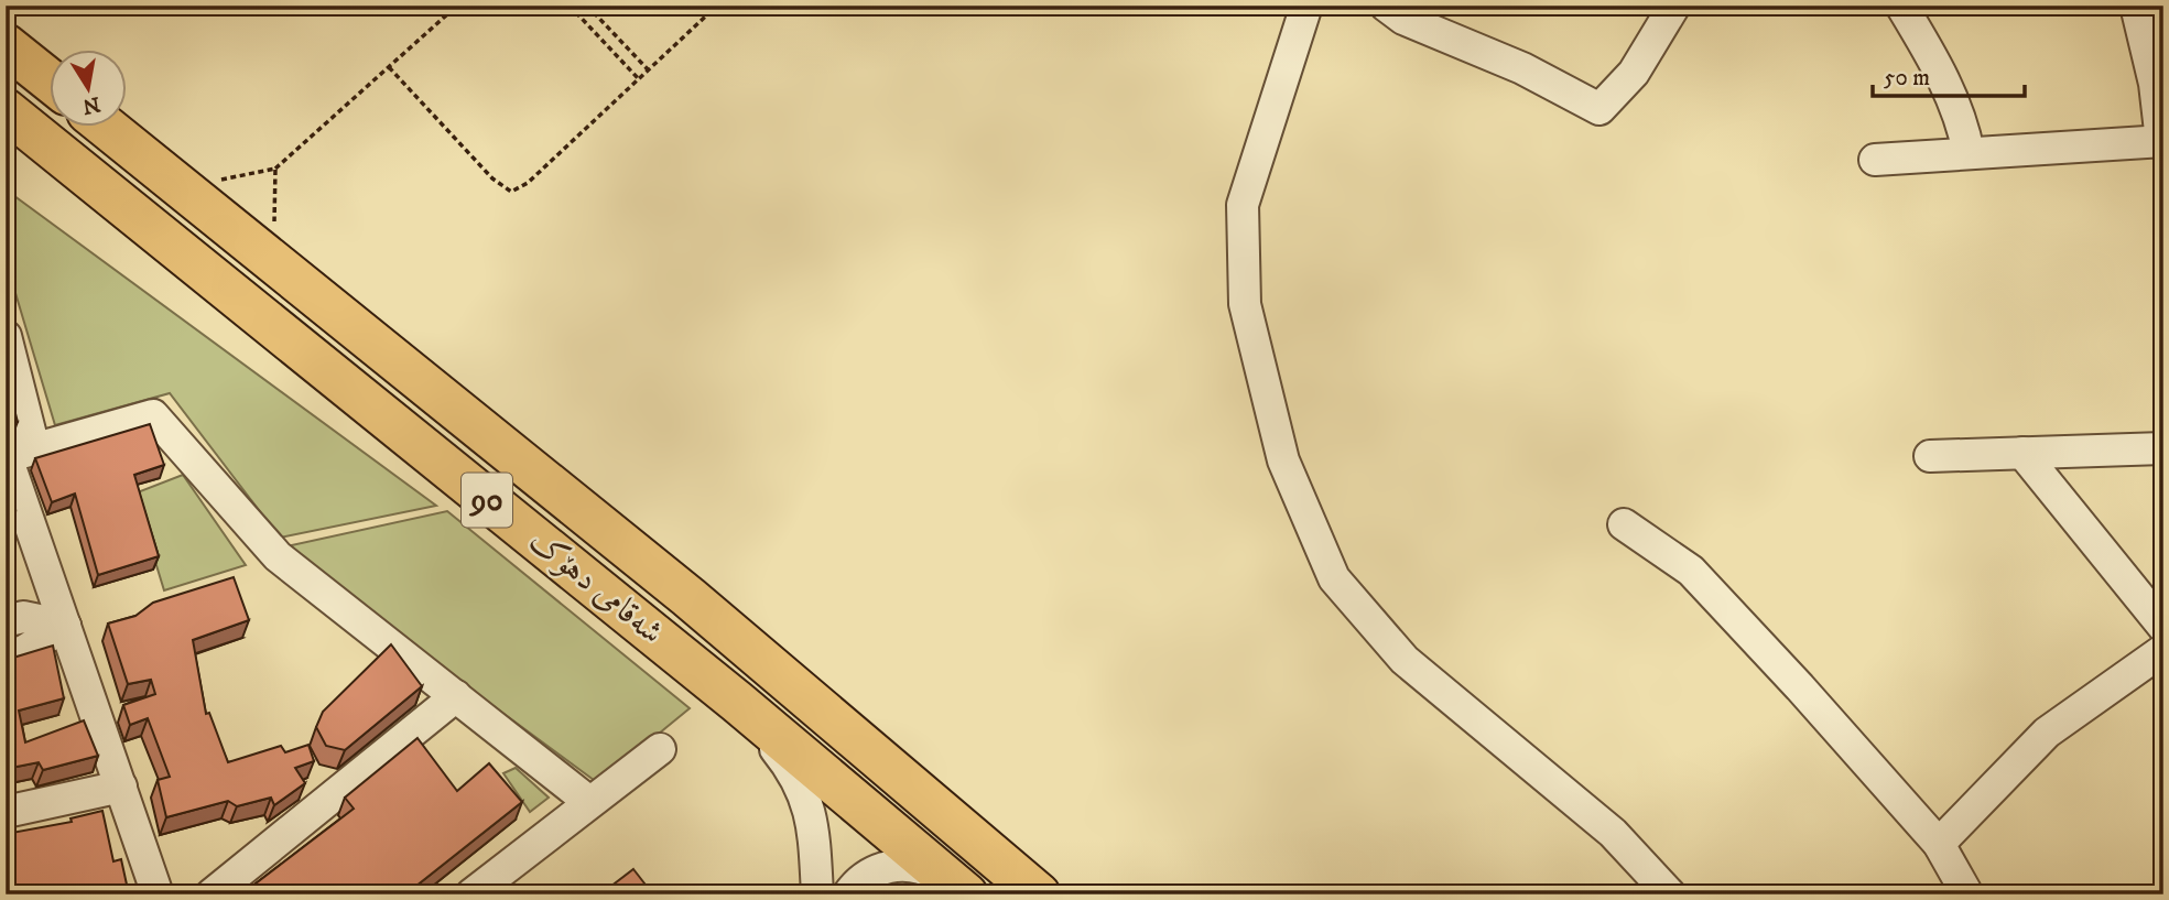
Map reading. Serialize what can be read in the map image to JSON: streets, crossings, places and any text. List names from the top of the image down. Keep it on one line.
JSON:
{"streets":{"highway":["90","شەقامی دهۆک"]},"scale_bar":"50 m","north":"bottom"}
